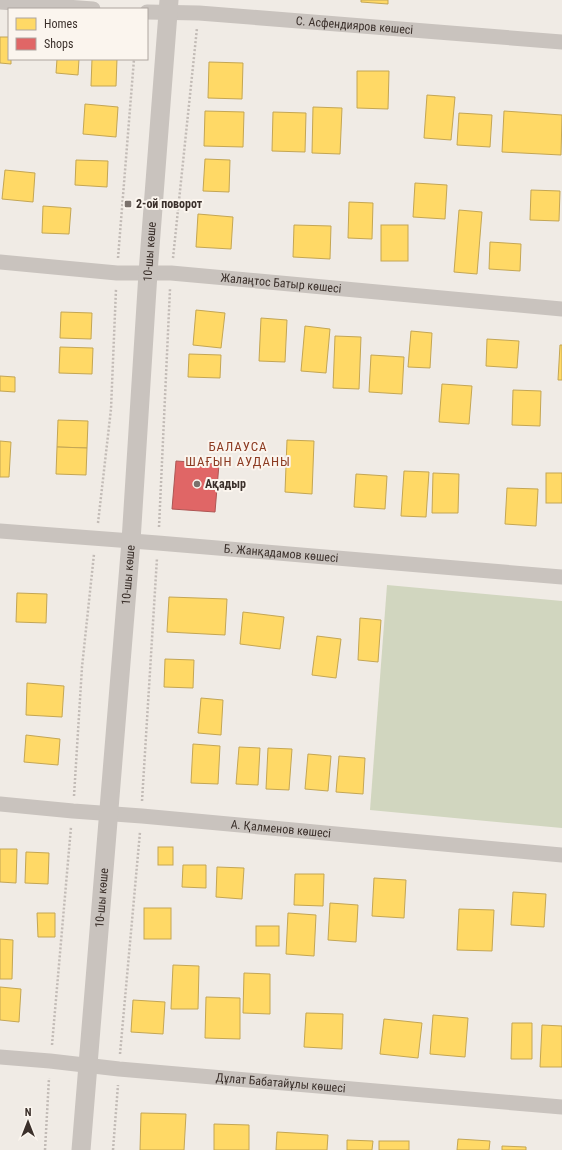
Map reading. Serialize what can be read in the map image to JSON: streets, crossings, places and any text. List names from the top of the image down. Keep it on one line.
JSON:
{"streets":{"street":["С. Асфендияров көшесі","10-шы көше","Жалаңтос Батыр көшесі","Б. Жанқадамов көшесі","А. Қалменов көшесі","Дұлат Бабатайұлы көшесі"]},"crossings":[["С. Асфендияров көшесі","10-шы көше"],["10-шы көше","Жалаңтос Батыр көшесі"],["10-шы көше","Б. Жанқадамов көшесі"],["10-шы көше","А. Қалменов көшесі"],["10-шы көше","Дұлат Бабатайұлы көшесі"]],"districts":["БАЛАУСА ШАҒЫН АУДАНЫ"],"places":{"transit":["2-ой поворот"],"other":["Ақадыр"]},"legend":["Homes","Shops"],"north":"top"}
